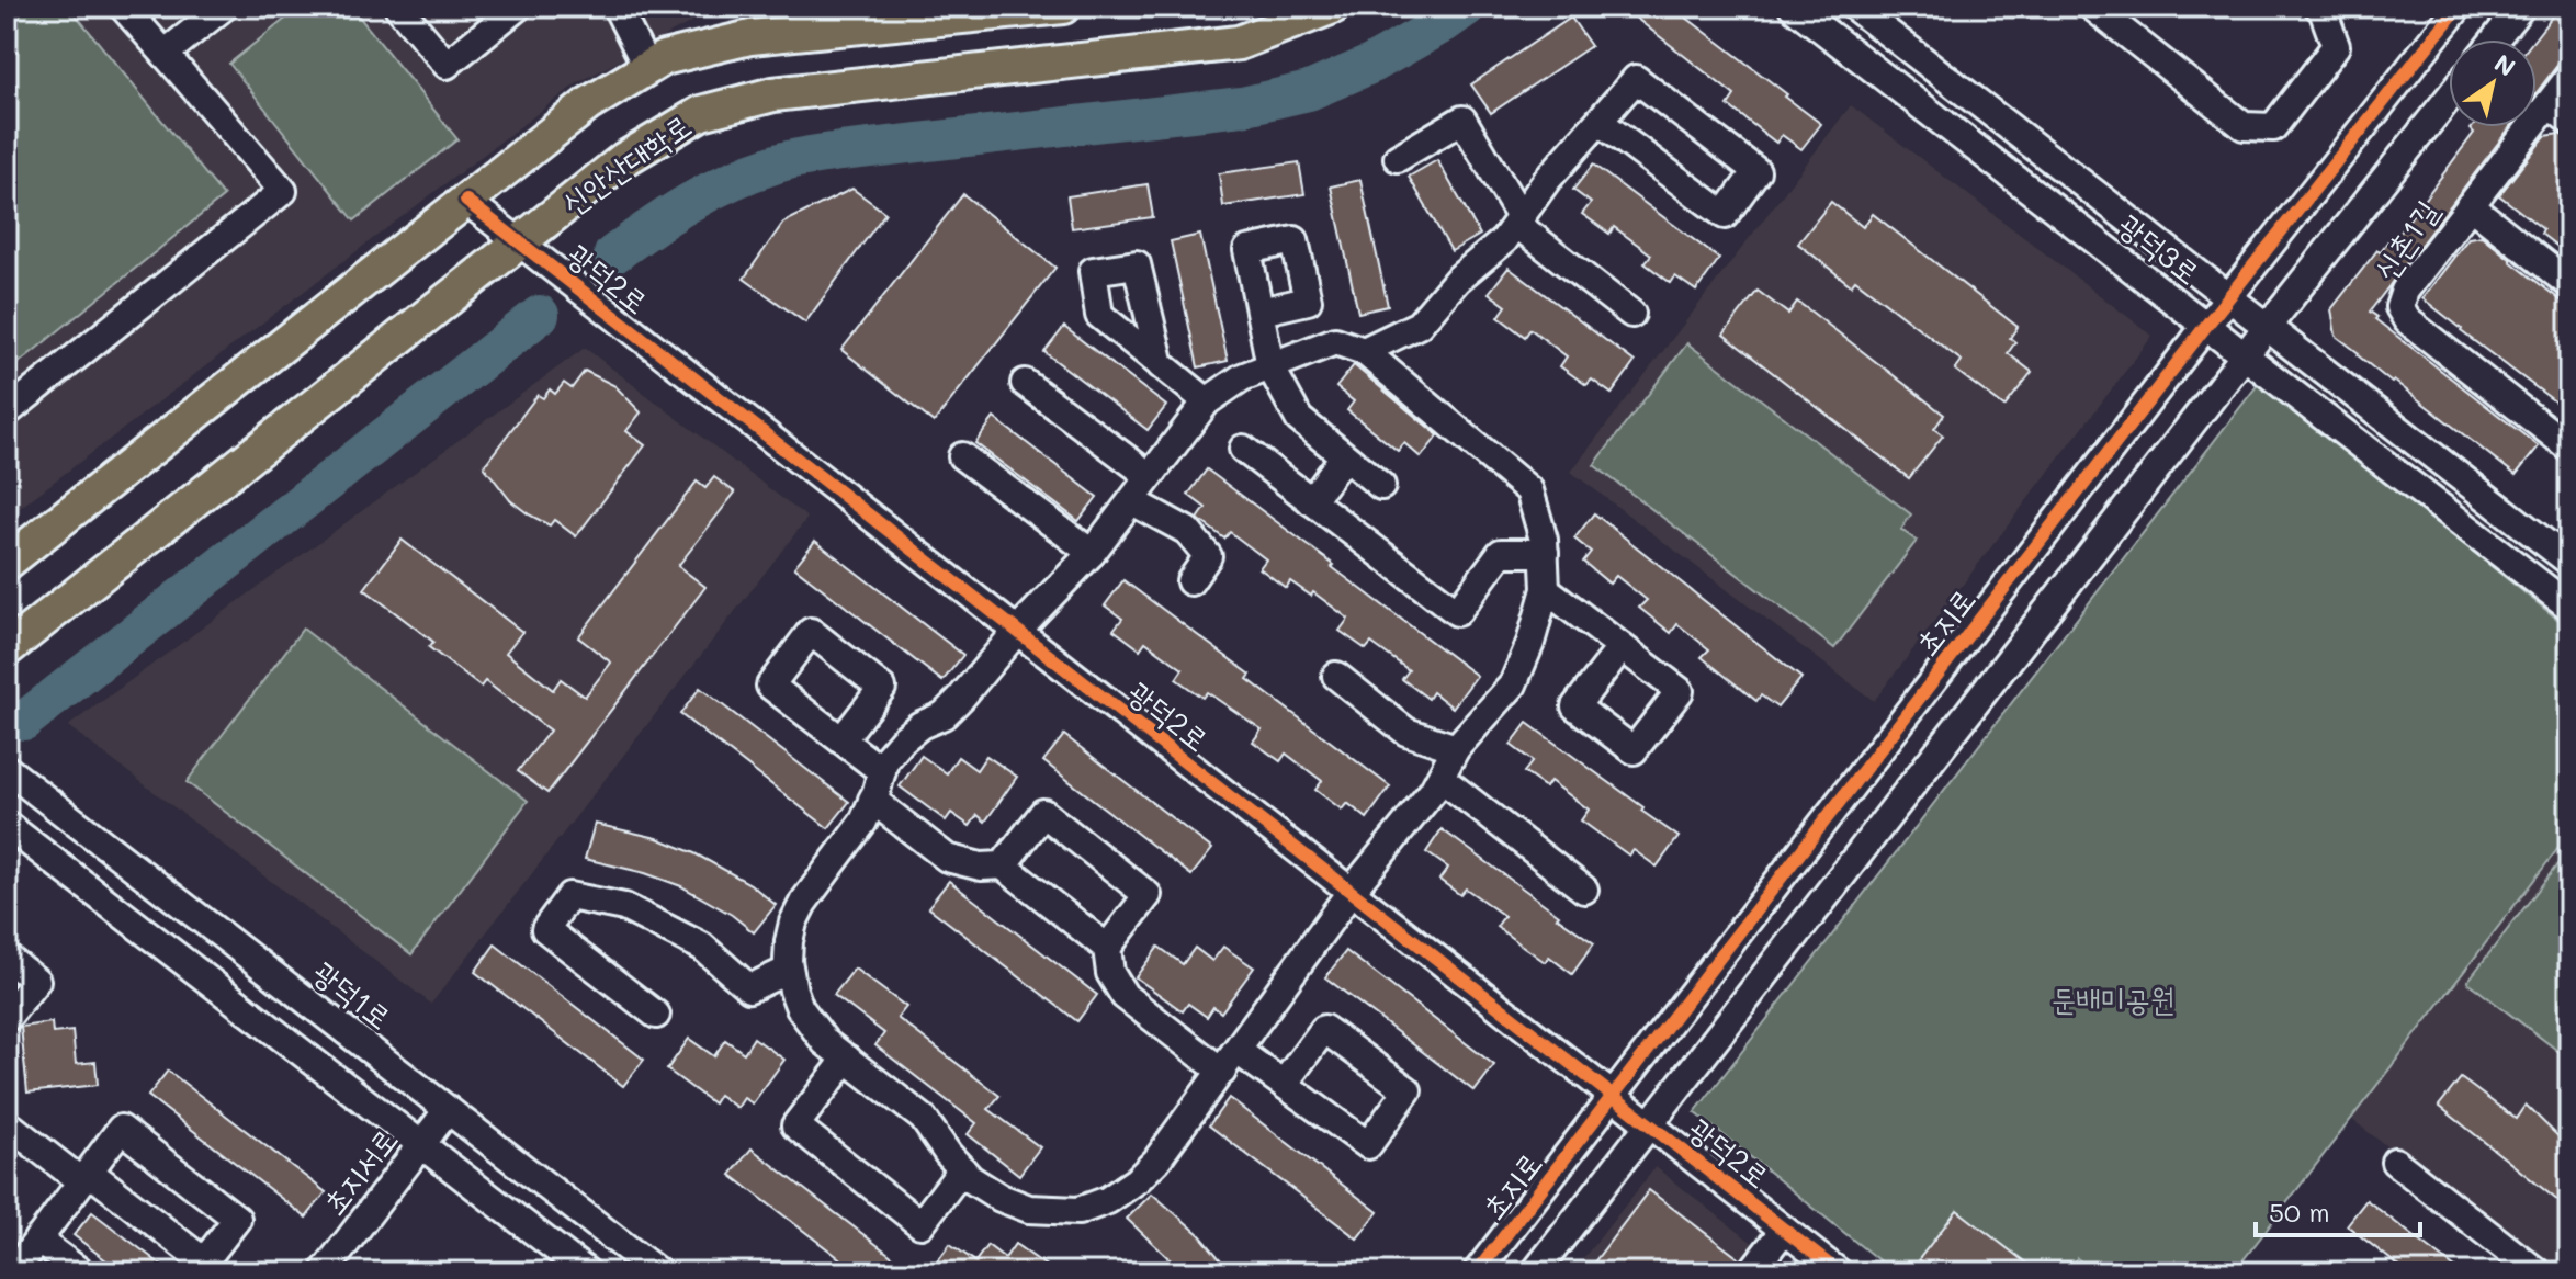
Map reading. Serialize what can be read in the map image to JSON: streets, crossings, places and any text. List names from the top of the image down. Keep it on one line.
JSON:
{"streets":{"main road":["신안산대학로"],"street":["신촌1길","광덕3로","광덕2로","초지로","광덕1로","초지서로"]},"crossings":[["신안산대학로","광덕2로"],["광덕3로","초지로"],["광덕2로","초지로"],["광덕1로","초지서로"]],"parks":["둔배미공원"],"scale_bar":"50 m","north":"top right"}
